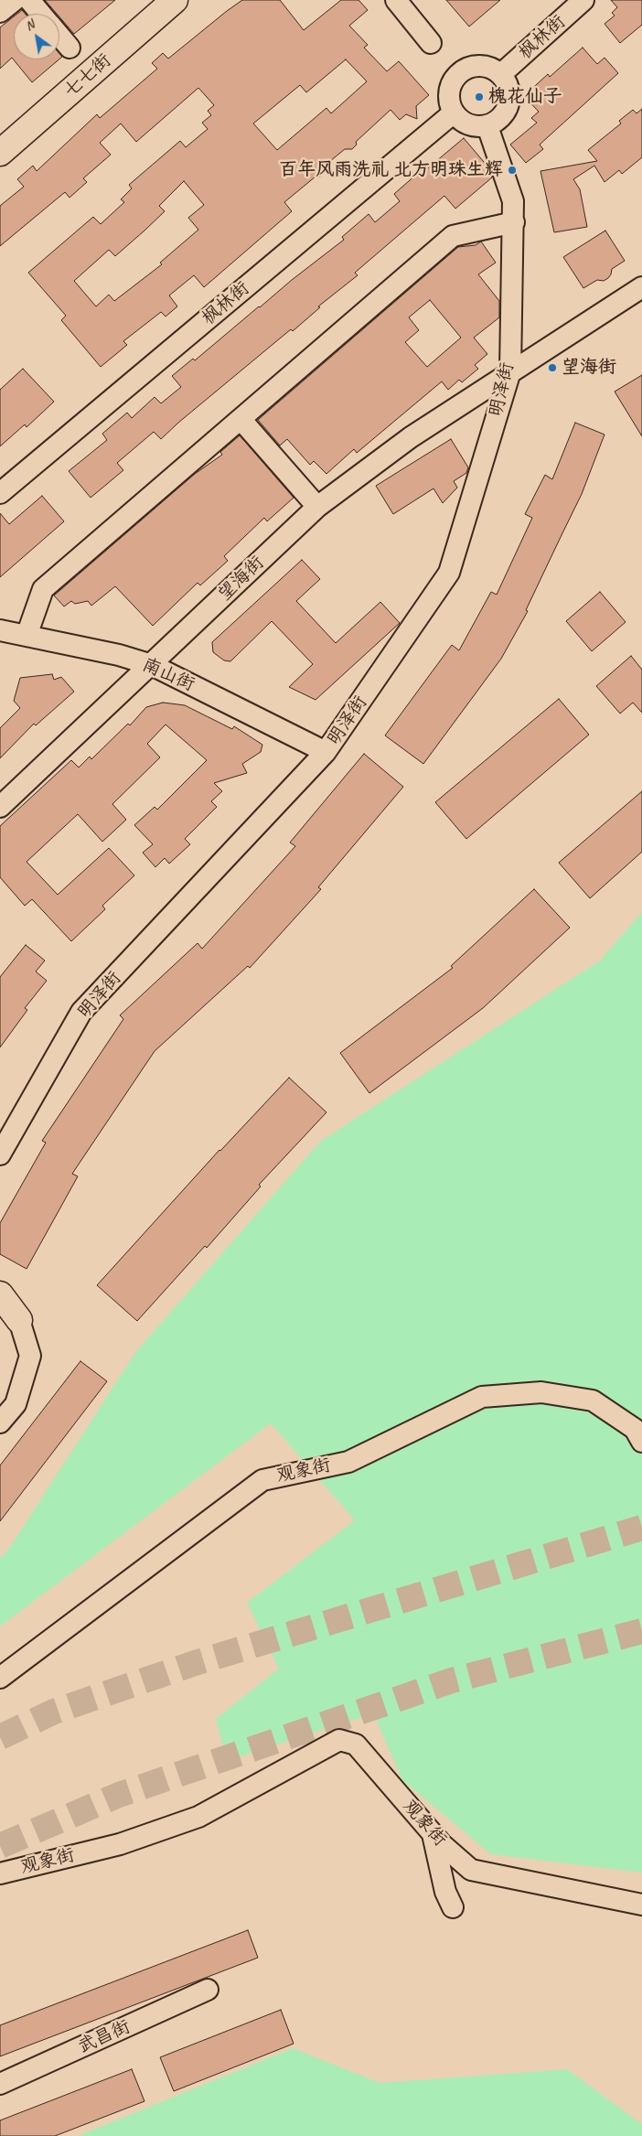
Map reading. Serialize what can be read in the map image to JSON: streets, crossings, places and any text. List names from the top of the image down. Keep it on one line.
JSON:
{"streets":{"main road":["七七街"],"street":["枫林街","明泽街","望海街","南山街","观象街","武昌街"]},"crossings":[["枫林街","明泽街"],["明泽街","望海街"],["明泽街","南山街"],["望海街","南山街"]],"places":["槐花仙子","百年风雨洗礼 北方明珠生辉","望海街"],"north":"top left"}
